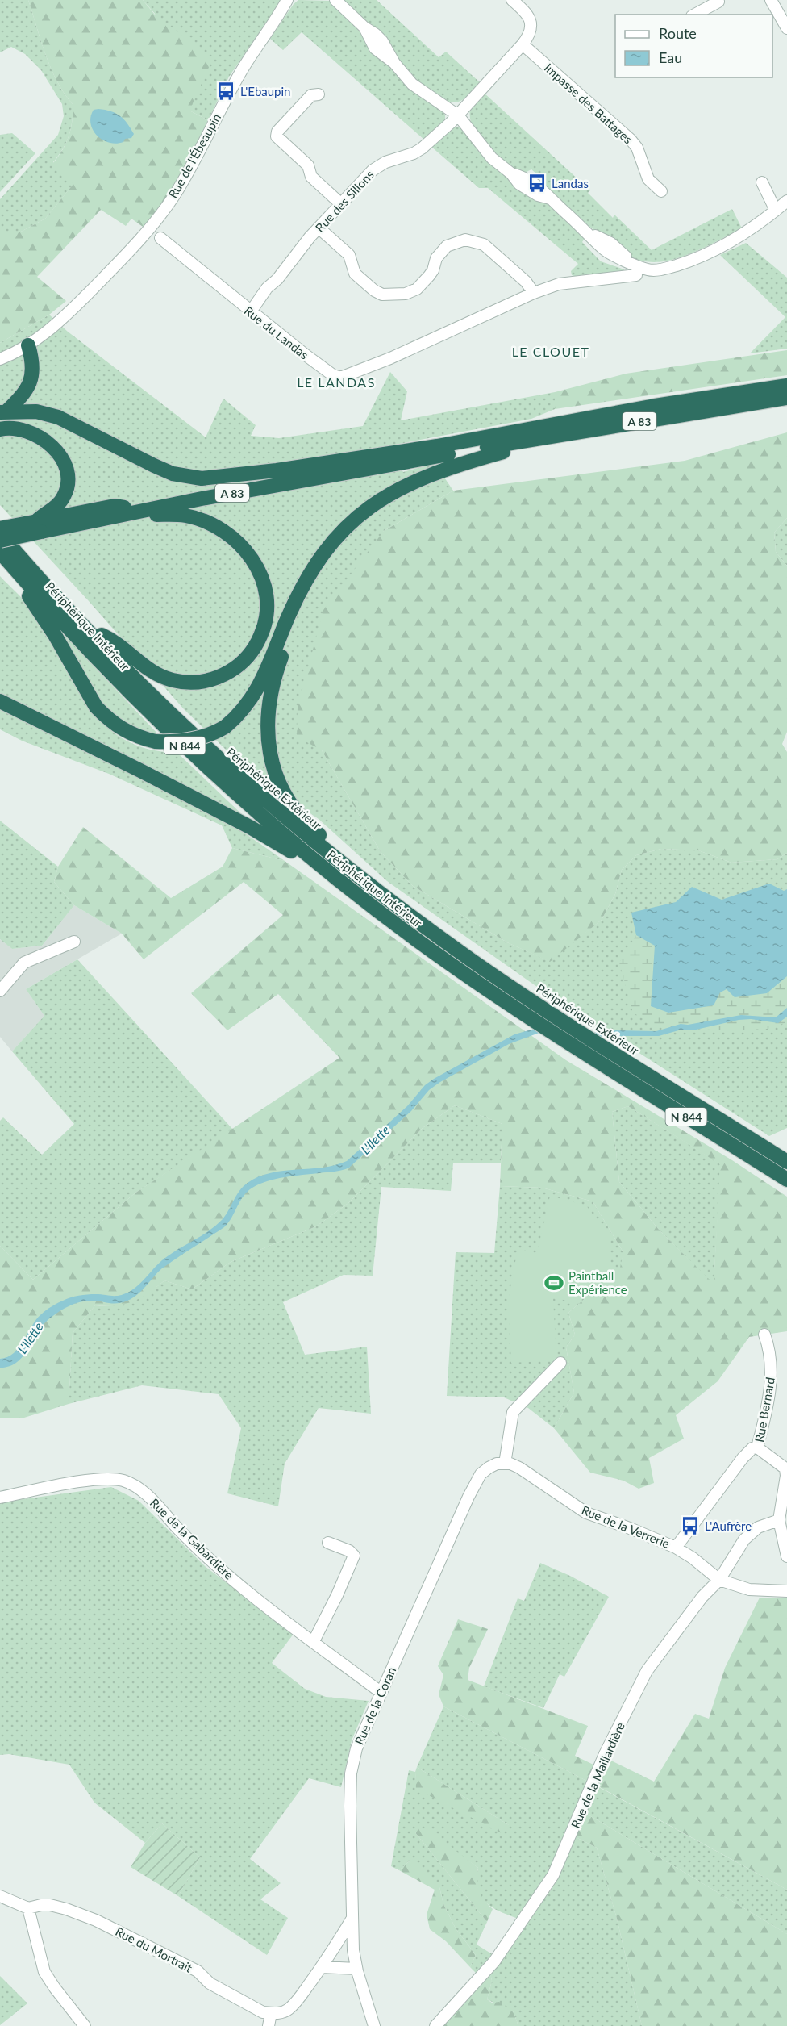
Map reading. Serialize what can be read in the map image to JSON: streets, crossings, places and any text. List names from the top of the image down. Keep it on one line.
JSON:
{"streets":{"highway":["A 83","Périphérique Intérieur","N 844","Périphérique Extérieur"],"street":["Impasse des Battages","Rue de l'Ébeaupin","Rue des Sillons","Rue du Landas","Rue Bernard","Rue de la Verrerie","Rue de la Gabardière","Rue de la Coran","Rue de la Maillardière","Rue du Mortrait"]},"crossings":[["Impasse des Battages","Rue des Sillons"],["Rue des Sillons","Rue du Landas"],["A 83","Périphérique Extérieur"],["Rue Bernard","Rue de la Maillardière"],["Rue de la Verrerie","Rue de la Coran"],["Rue de la Verrerie","Rue de la Maillardière"],["Rue de la Gabardière","Rue de la Coran"]],"districts":["LE CLOUET","LE LANDAS"],"water":["L'Ilette"],"places":{"bus stop":["L'Ebaupin","Landas","L'Aufrère"],"sports":["Paintball Expérience"]},"legend":["Route","Eau"]}
